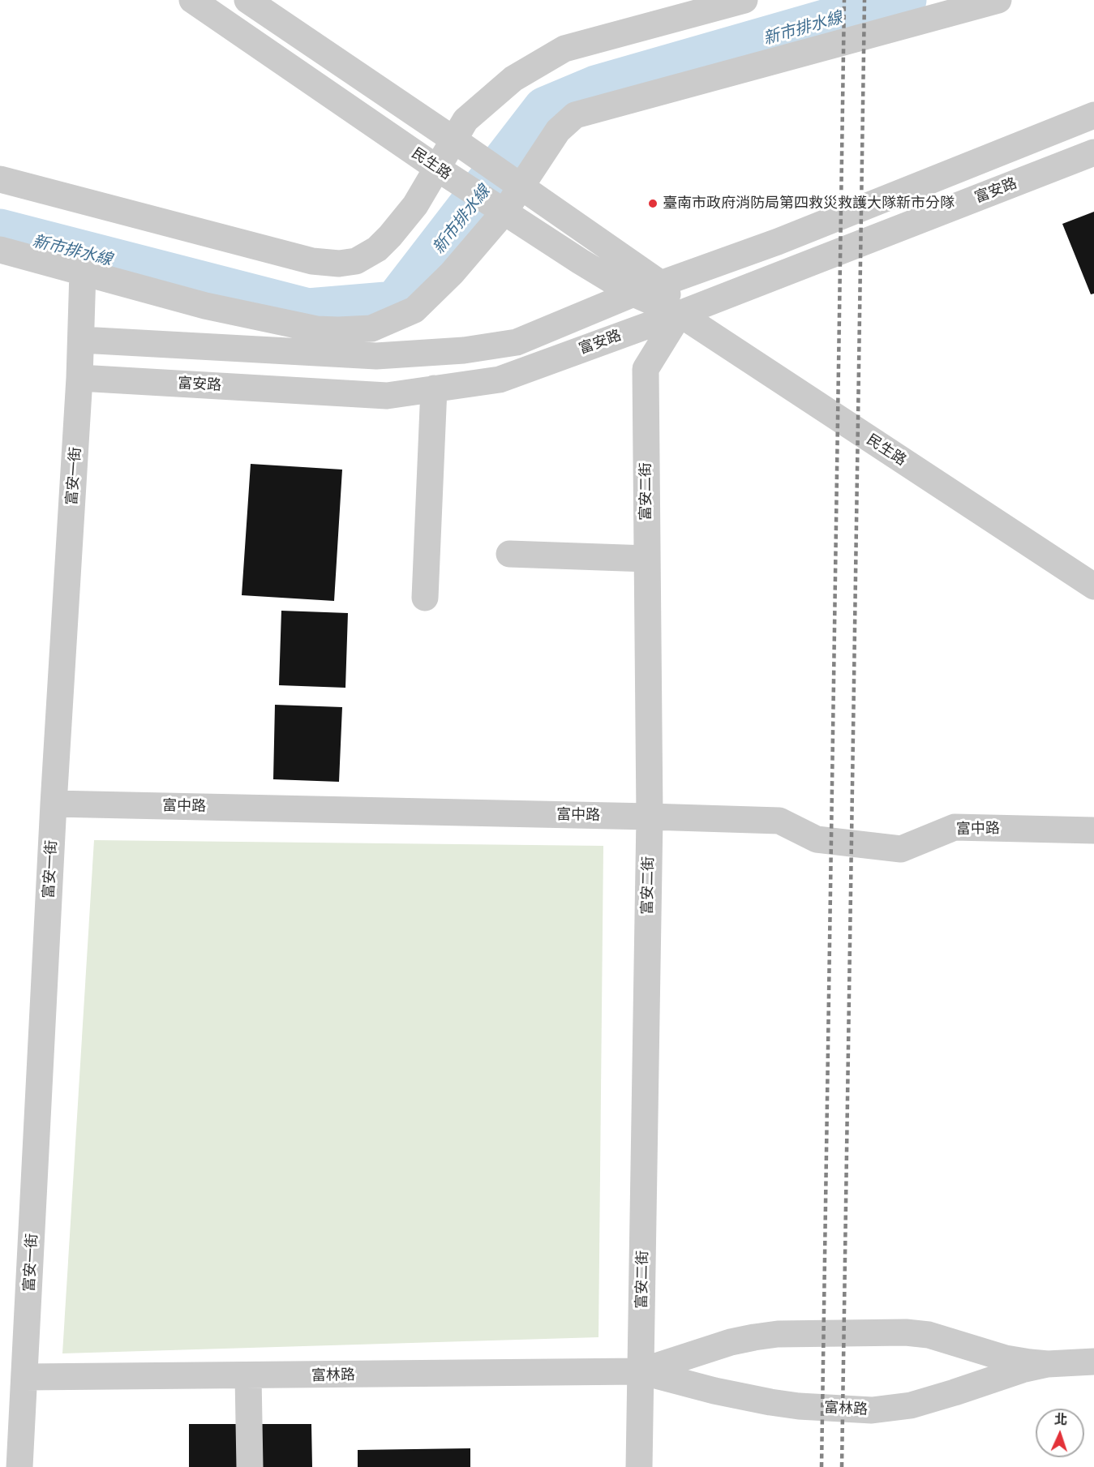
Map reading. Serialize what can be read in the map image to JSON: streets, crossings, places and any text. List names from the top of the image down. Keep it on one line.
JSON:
{"streets":{"street":["民生路","富安路","富安一街","富安二街","富中路","富林路"]},"crossings":[["民生路","富安路"],["民生路","富安二街"],["富安路","富安一街"],["富安路","富安二街"],["富安一街","富中路"],["富安一街","富林路"],["富安二街","富中路"],["富安二街","富林路"]],"water":["新市排水線"],"places":["臺南市政府消防局第四救災救護大隊新市分隊"],"north":"top"}
